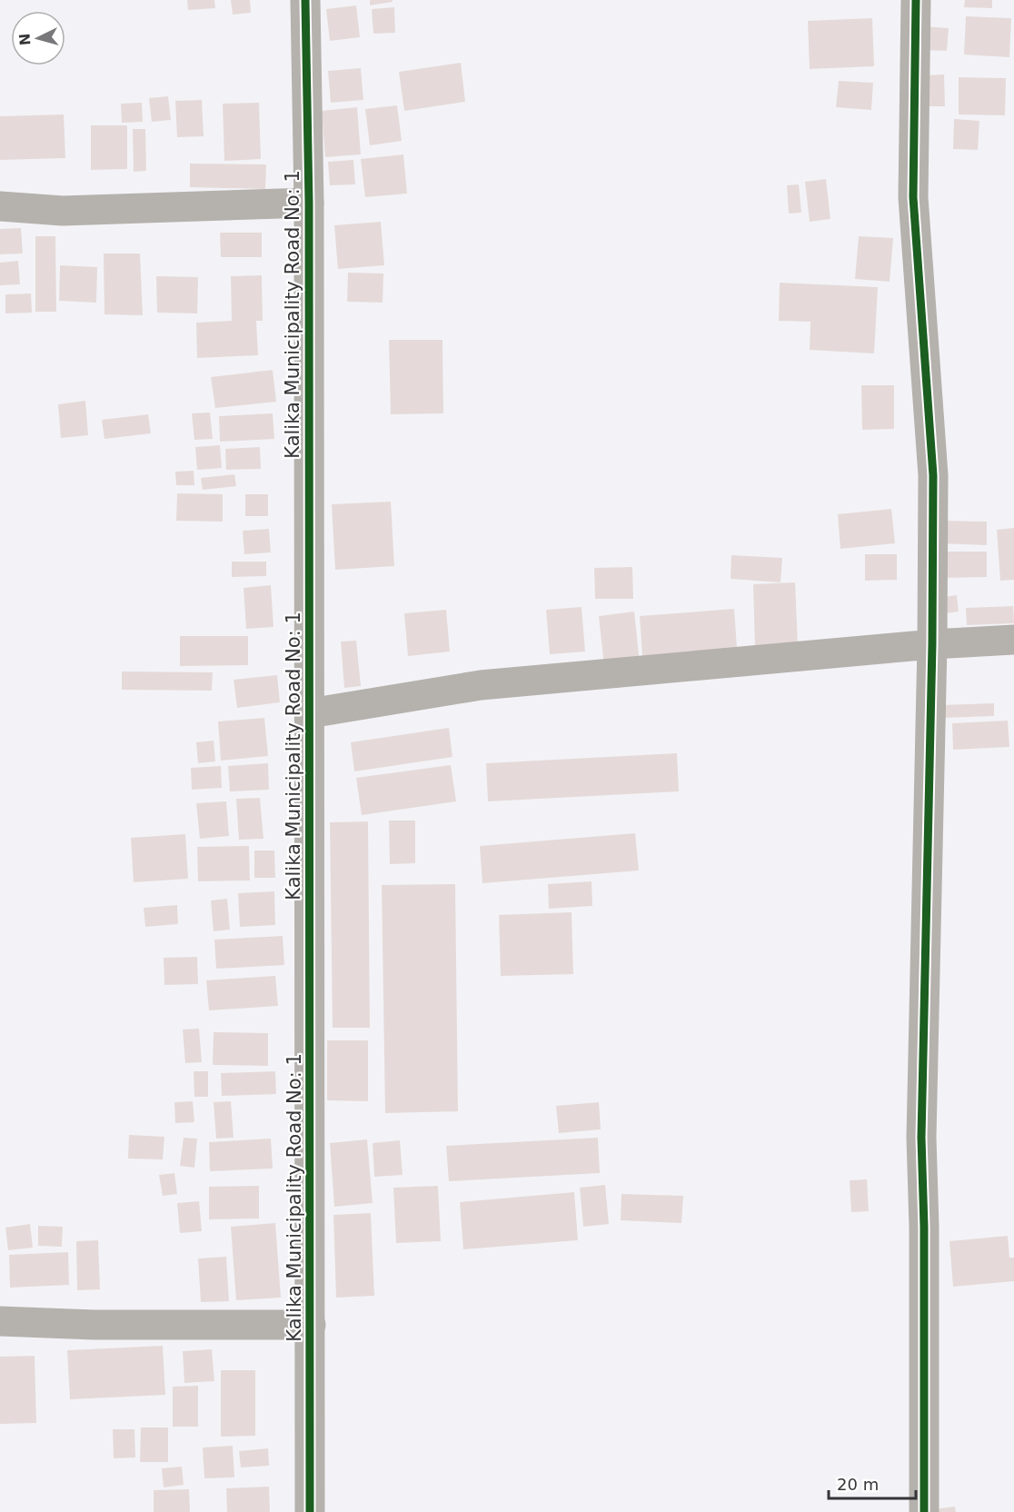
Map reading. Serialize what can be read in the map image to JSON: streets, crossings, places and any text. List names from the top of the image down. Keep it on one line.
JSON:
{"streets":{"street":["Kalika Municipality Road No: 1"]},"scale_bar":"20 m","north":"left"}
